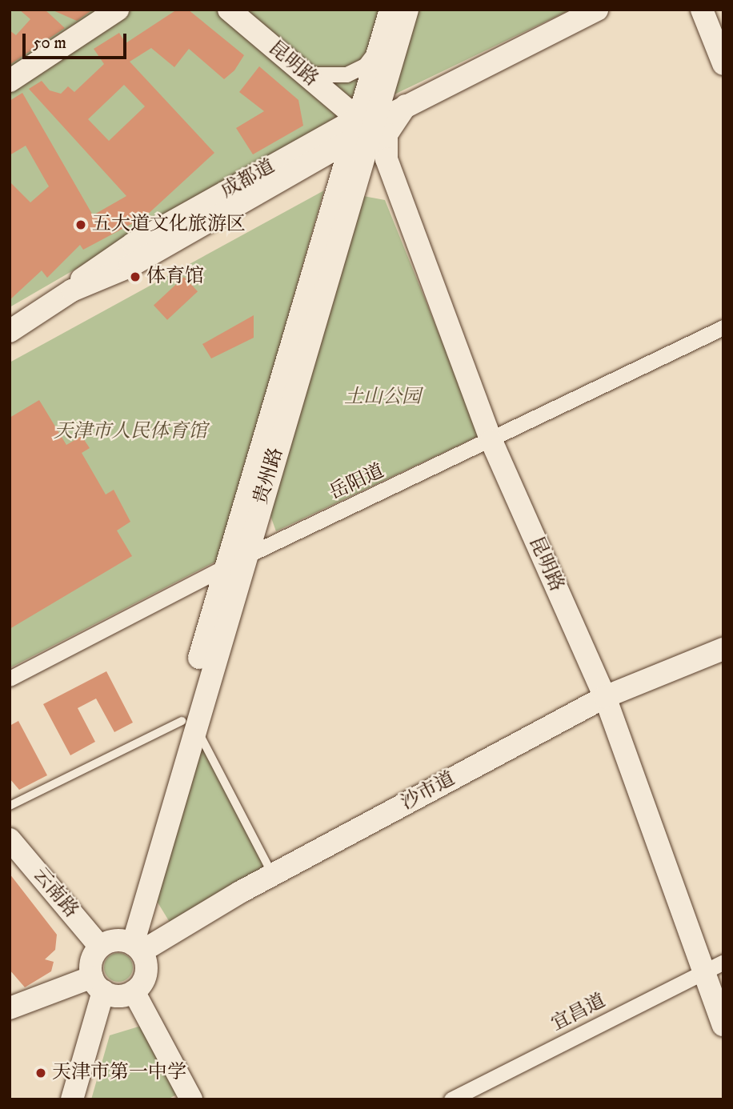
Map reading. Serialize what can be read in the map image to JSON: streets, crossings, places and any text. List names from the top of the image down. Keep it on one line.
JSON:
{"streets":{"street":["昆明路","成都道","贵州路","岳阳道","沙市道","云南路","宜昌道"]},"crossings":[["昆明路","成都道"],["昆明路","贵州路"],["昆明路","岳阳道"],["昆明路","沙市道"],["昆明路","宜昌道"],["成都道","贵州路"],["贵州路","岳阳道"],["贵州路","沙市道"],["贵州路","云南路"],["沙市道","云南路"]],"parks":["土山公园","天津市人民体育馆"],"places":["五大道文化旅游区","体育馆","天津市第一中学"],"scale_bar":"50 m"}
